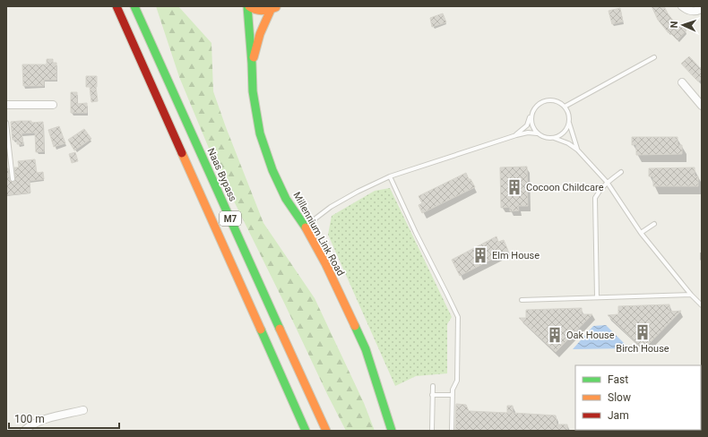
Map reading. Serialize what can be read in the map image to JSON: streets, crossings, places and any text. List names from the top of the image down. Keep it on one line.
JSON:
{"streets":{"main road":["Naas Bypass","M7","Millennium Link Road"]},"places":{"building":["Cocoon Childcare","Elm House","Birch House","Oak House"]},"legend":["Fast","Slow","Jam"],"scale_bar":"100 m","north":"left"}
